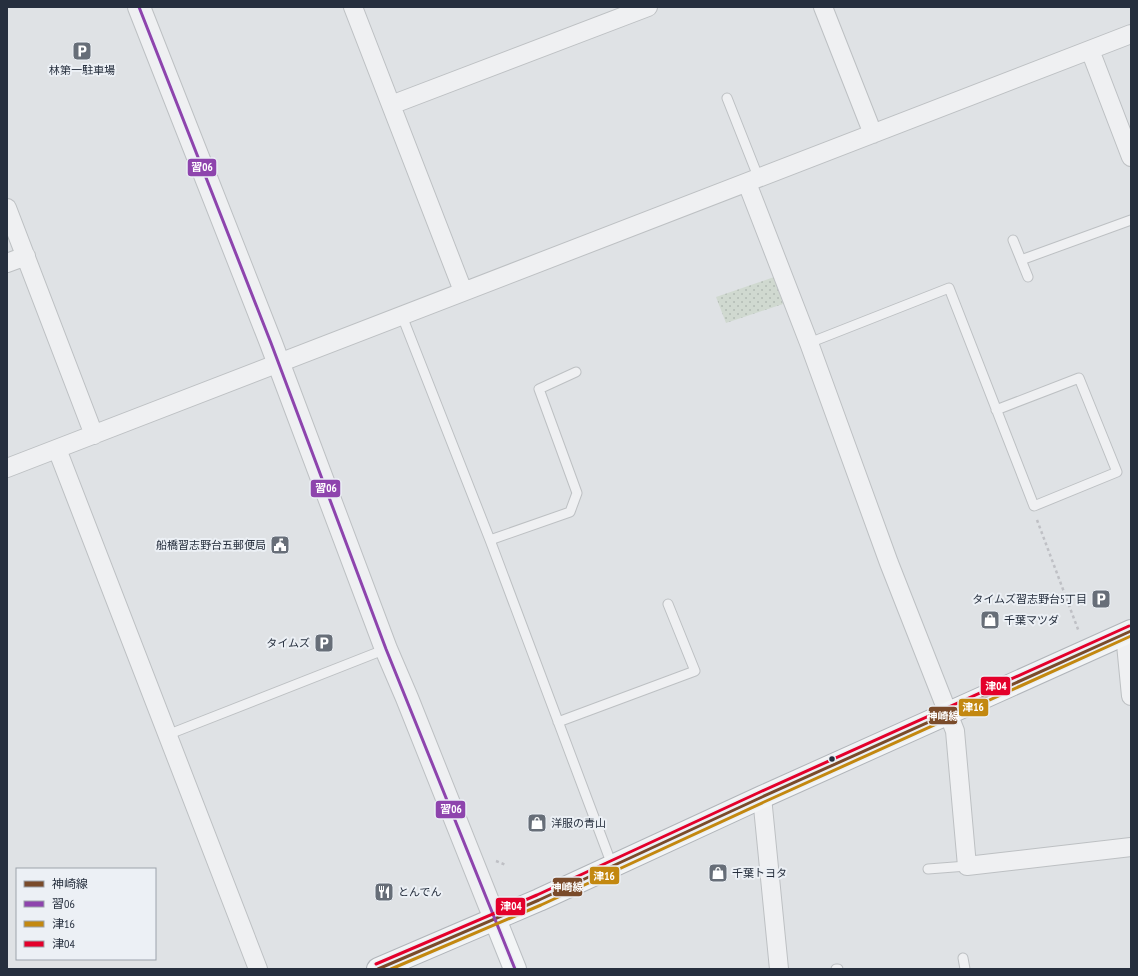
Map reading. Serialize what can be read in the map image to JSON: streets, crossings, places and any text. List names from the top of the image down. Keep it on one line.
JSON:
{"places":{"parking":["林第一駐車場","タイムズ習志野台5丁目","タイムズ"],"public building":["船橋習志野台五郵便局"],"shop":["千葉マツダ","洋服の青山","千葉トヨタ"],"restaurant":["とんでん"]},"lines":["transit line 習06","transit line 津04","transit line 神崎線","transit line 津16"],"legend":["神崎線","習06","津16","津04"]}
